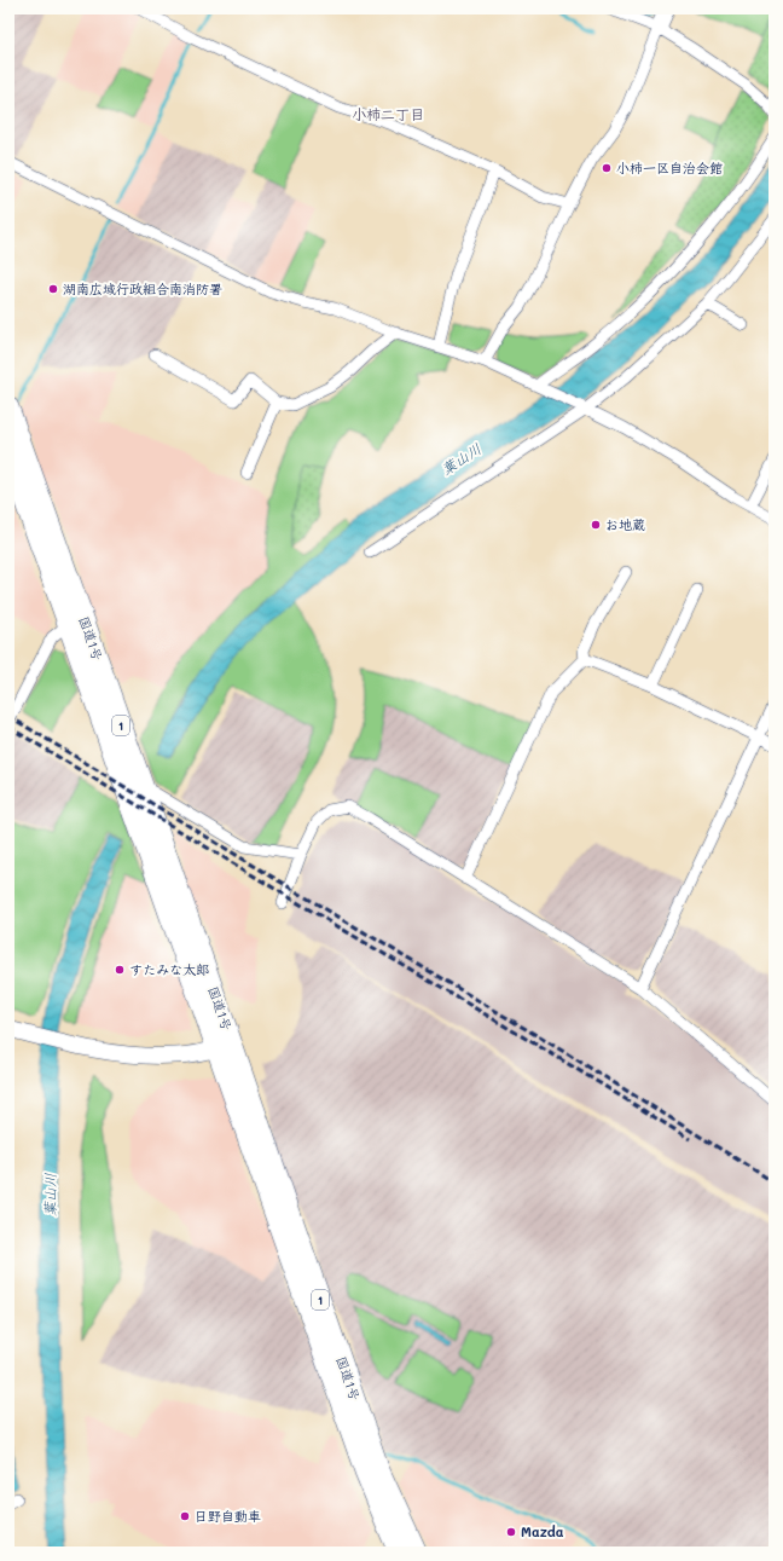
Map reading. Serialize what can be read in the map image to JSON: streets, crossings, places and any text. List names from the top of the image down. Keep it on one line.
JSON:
{"streets":{"highway":["国道1号","1"]},"districts":["小柿二丁目"],"water":["葉山川"],"places":["小柿一区自治会館","湖南広域行政組合南消防署","お地蔵","すたみな太郎","日野自動車","Mazda"]}
